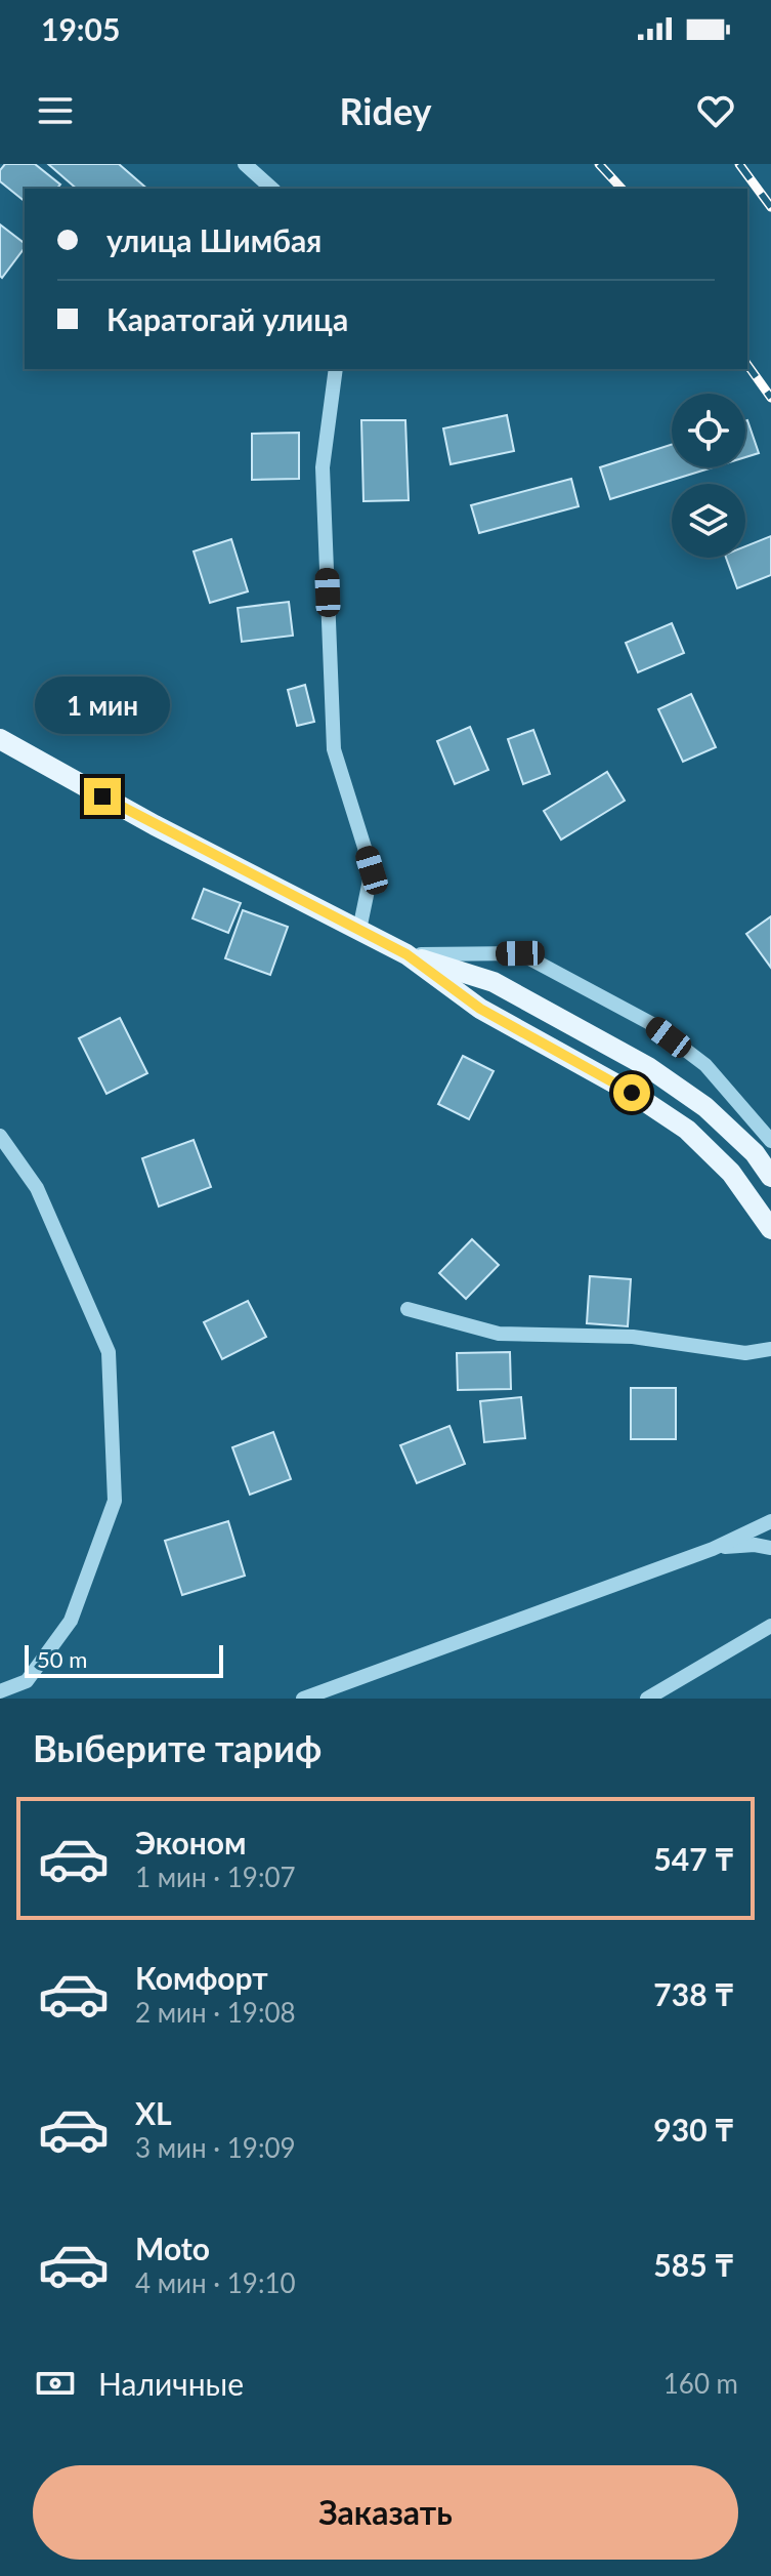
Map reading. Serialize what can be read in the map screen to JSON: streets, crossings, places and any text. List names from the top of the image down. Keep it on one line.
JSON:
{"scale_bar":"50 m","page":{"status":"19:05","header":"Ridey","banner":["улица Шимбая","Каратогай улица"],"bubble":"1 мин","scale":"50 m","heading":"Выберите тариф","list":[{"name":"Эконом","note":"1 мин · 19:07","value":"547 ₸"},{"name":"Комфорт","note":"2 мин · 19:08","value":"738 ₸"},{"name":"XL","note":"3 мин · 19:09","value":"930 ₸"},{"name":"Moto","note":"4 мин · 19:10","value":"585 ₸"}],"pay":["Наличные","160 m"],"buttons":"Заказать"}}
